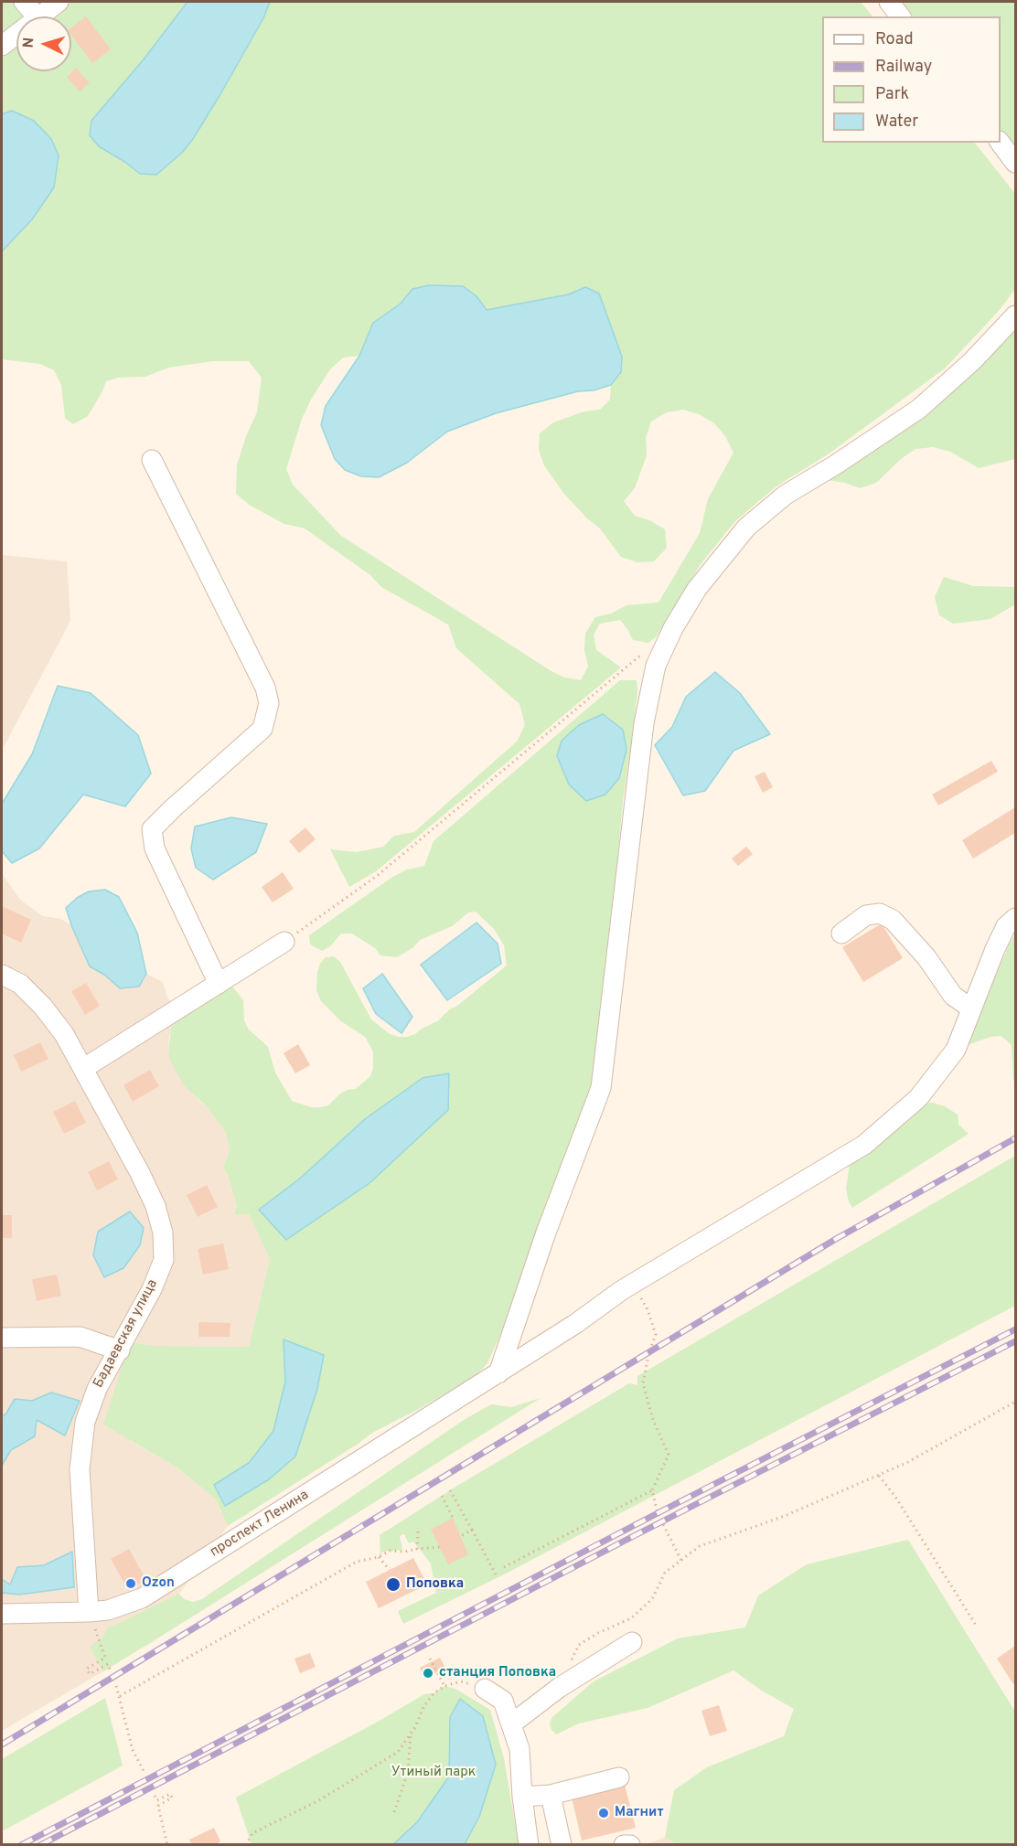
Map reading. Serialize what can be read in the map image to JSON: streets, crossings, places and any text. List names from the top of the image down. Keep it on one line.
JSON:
{"streets":{"street":["Бадаевская улица","проспект Ленина"]},"crossings":[["Бадаевская улица","проспект Ленина"]],"parks":["Утиный парк"],"places":["Ozon","Поповка","станция Поповка","Магнит"],"legend":["Road","Railway","Park","Water"],"north":"left"}
